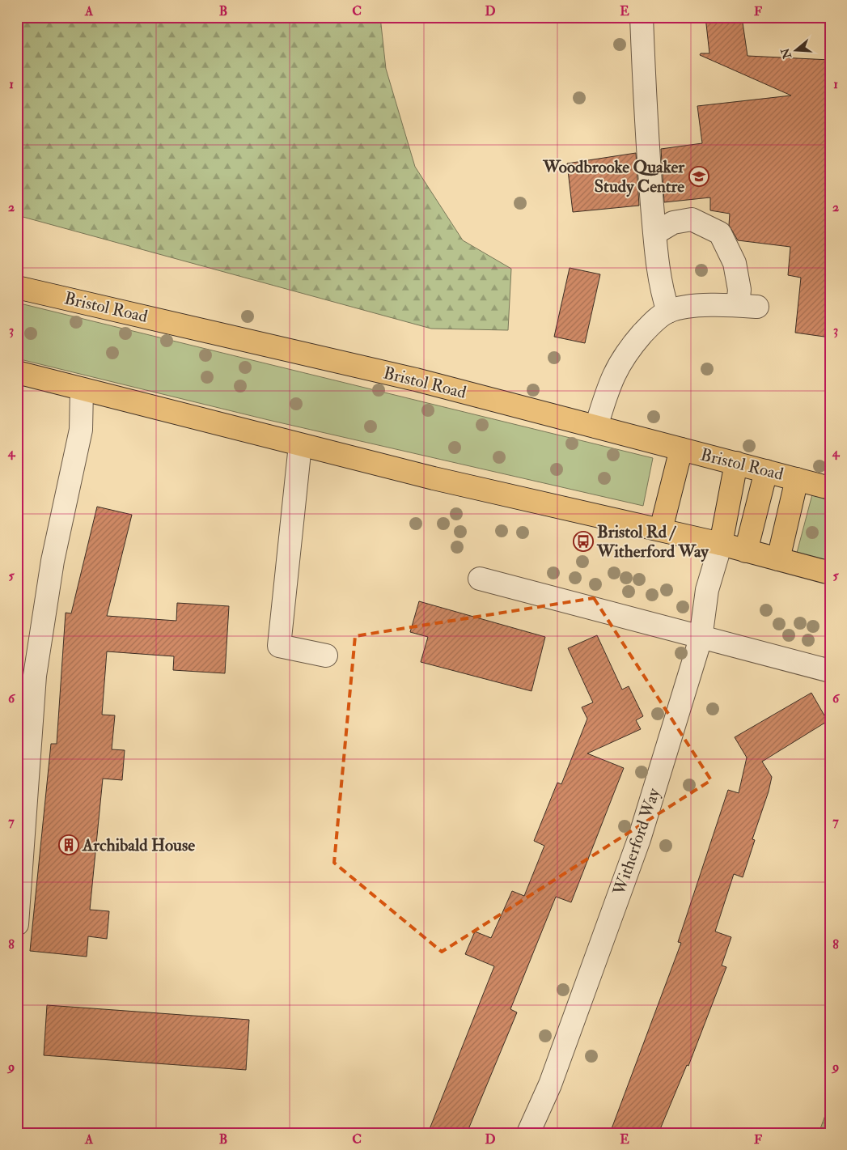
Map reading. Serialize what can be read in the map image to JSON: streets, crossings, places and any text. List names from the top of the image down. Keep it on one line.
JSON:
{"streets":{"highway":["Bristol Road"],"street":["Witherford Way"]},"places":{"school or university":["Woodbrooke Quaker Study Centre"],"bus stop":["Bristol Rd / Witherford Way"],"building":["Archibald House"]},"north":"left","grid":{"columns":["A","B","C","D","E","F"],"rows":["1","2","3","4","5","6","7","8","9"]}}
